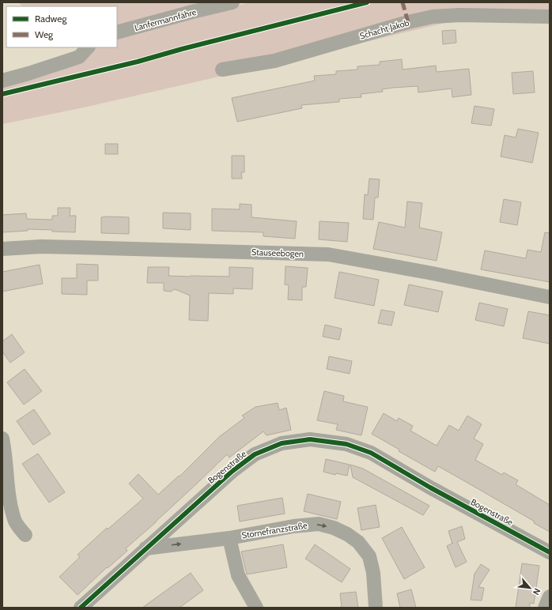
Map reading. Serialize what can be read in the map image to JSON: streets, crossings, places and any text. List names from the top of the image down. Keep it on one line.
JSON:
{"streets":{"street":["Lanfermannfähre","Schacht Jakob","Stauseebogen","Bogenstraße","Stornefranzstraße"]},"crossings":[["Bogenstraße","Stornefranzstraße"]],"one_way":["Stornefranzstraße"],"legend":["Radweg","Weg"],"north":"bottom right"}
